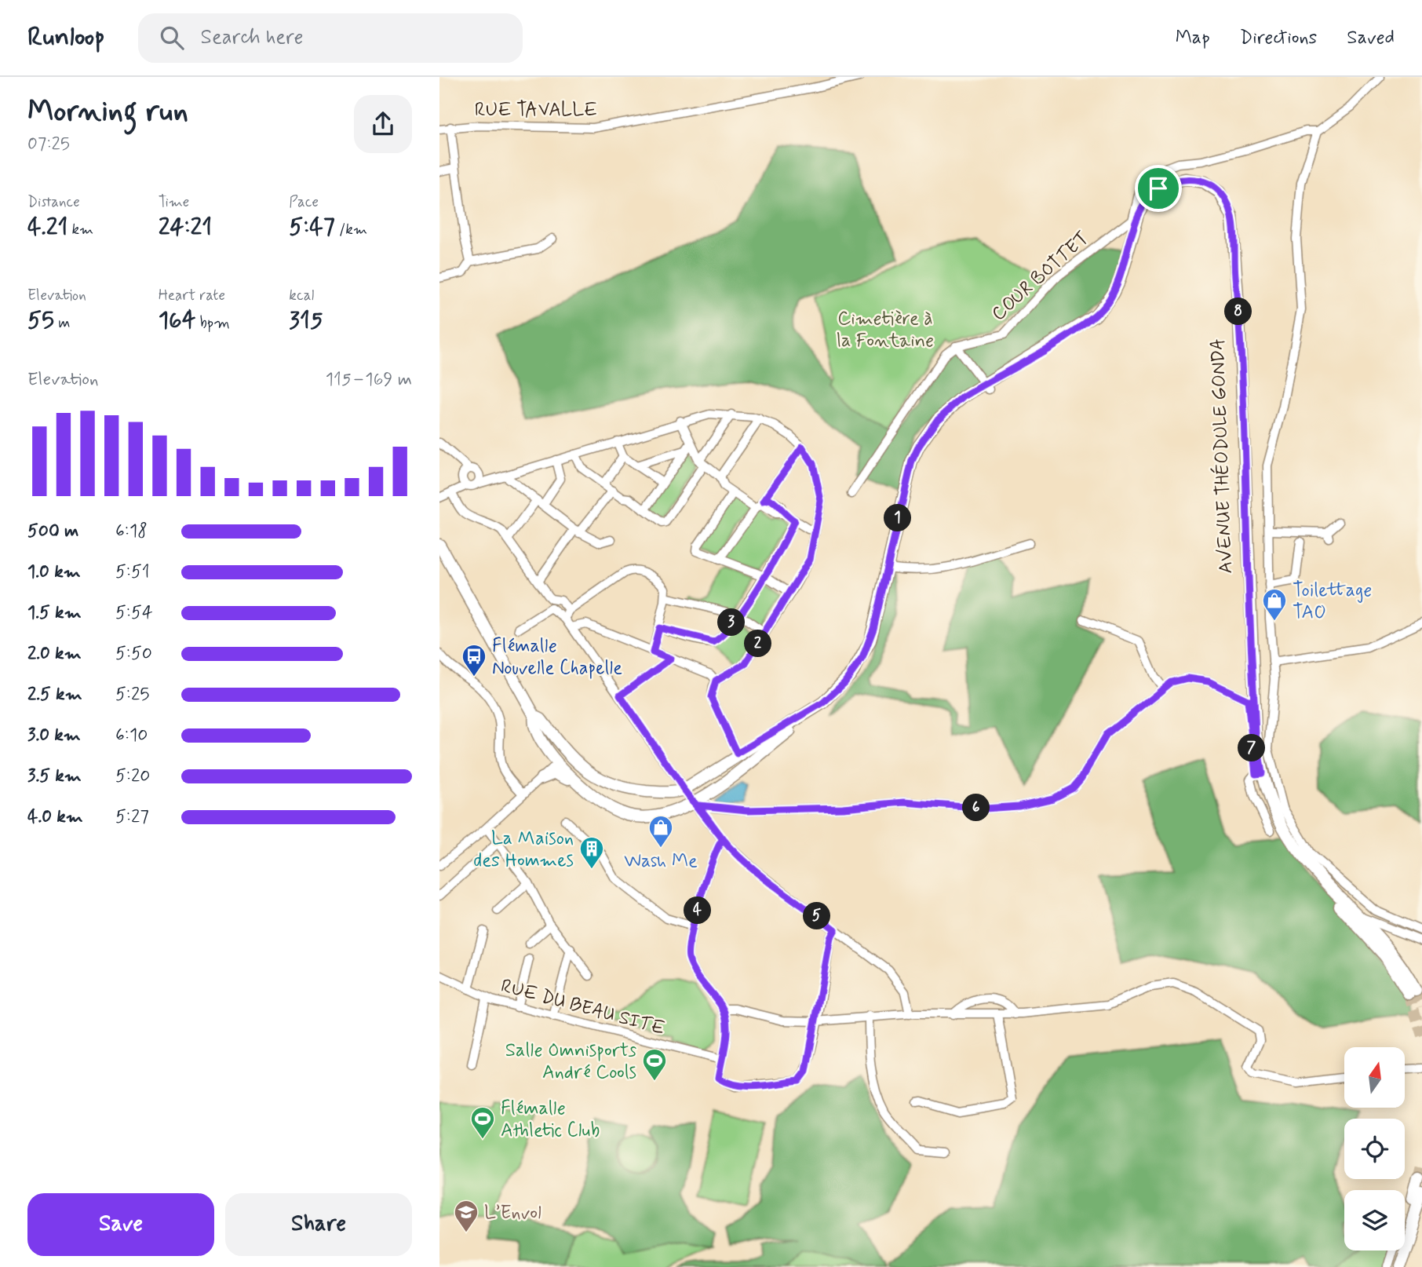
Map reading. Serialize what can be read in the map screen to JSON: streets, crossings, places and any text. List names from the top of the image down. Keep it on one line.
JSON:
{"streets":{"main road":["AVENUE THÉODULE GONDA"],"street":["RUE TAVALLE","COUR BOTTET","RUE DU BEAU SITE"]},"parks":["Cimetière à la Fontaine"],"places":{"shop":["Toilettage TAO","Wash Me"],"bus stop":["Flémalle Nouvelle Chapelle"],"building":["La Maison des Hommes"],"sports":["Salle Omnisports André Cools","Flémalle Athletic Club"],"school or university":["L’Envol"]},"north":"top","page":{"header":"Runloop","search":"Search here","nav":["Map","Directions","Saved"],"heading":["Morning run","07:25"],"stats":[["Distance","4.21 km"],["Time","24:21"],["Pace","5:47 /km"],["Elevation","55 m"],["Heart rate","164 bpm"],["kcal","315"]],"pins":["8","1","3","2","7","6","4","5"],"chart":["Elevation","115–169 m"],"list":[{"name":"500 m","note":"6:18"},{"name":"1.0 km","note":"5:51"},{"name":"1.5 km","note":"5:54"},{"name":"2.0 km","note":"5:50"},{"name":"2.5 km","note":"5:25"},{"name":"3.0 km","note":"6:10"},{"name":"3.5 km","note":"5:20"},{"name":"4.0 km","note":"5:27"}],"buttons":["Save","Share"]}}
